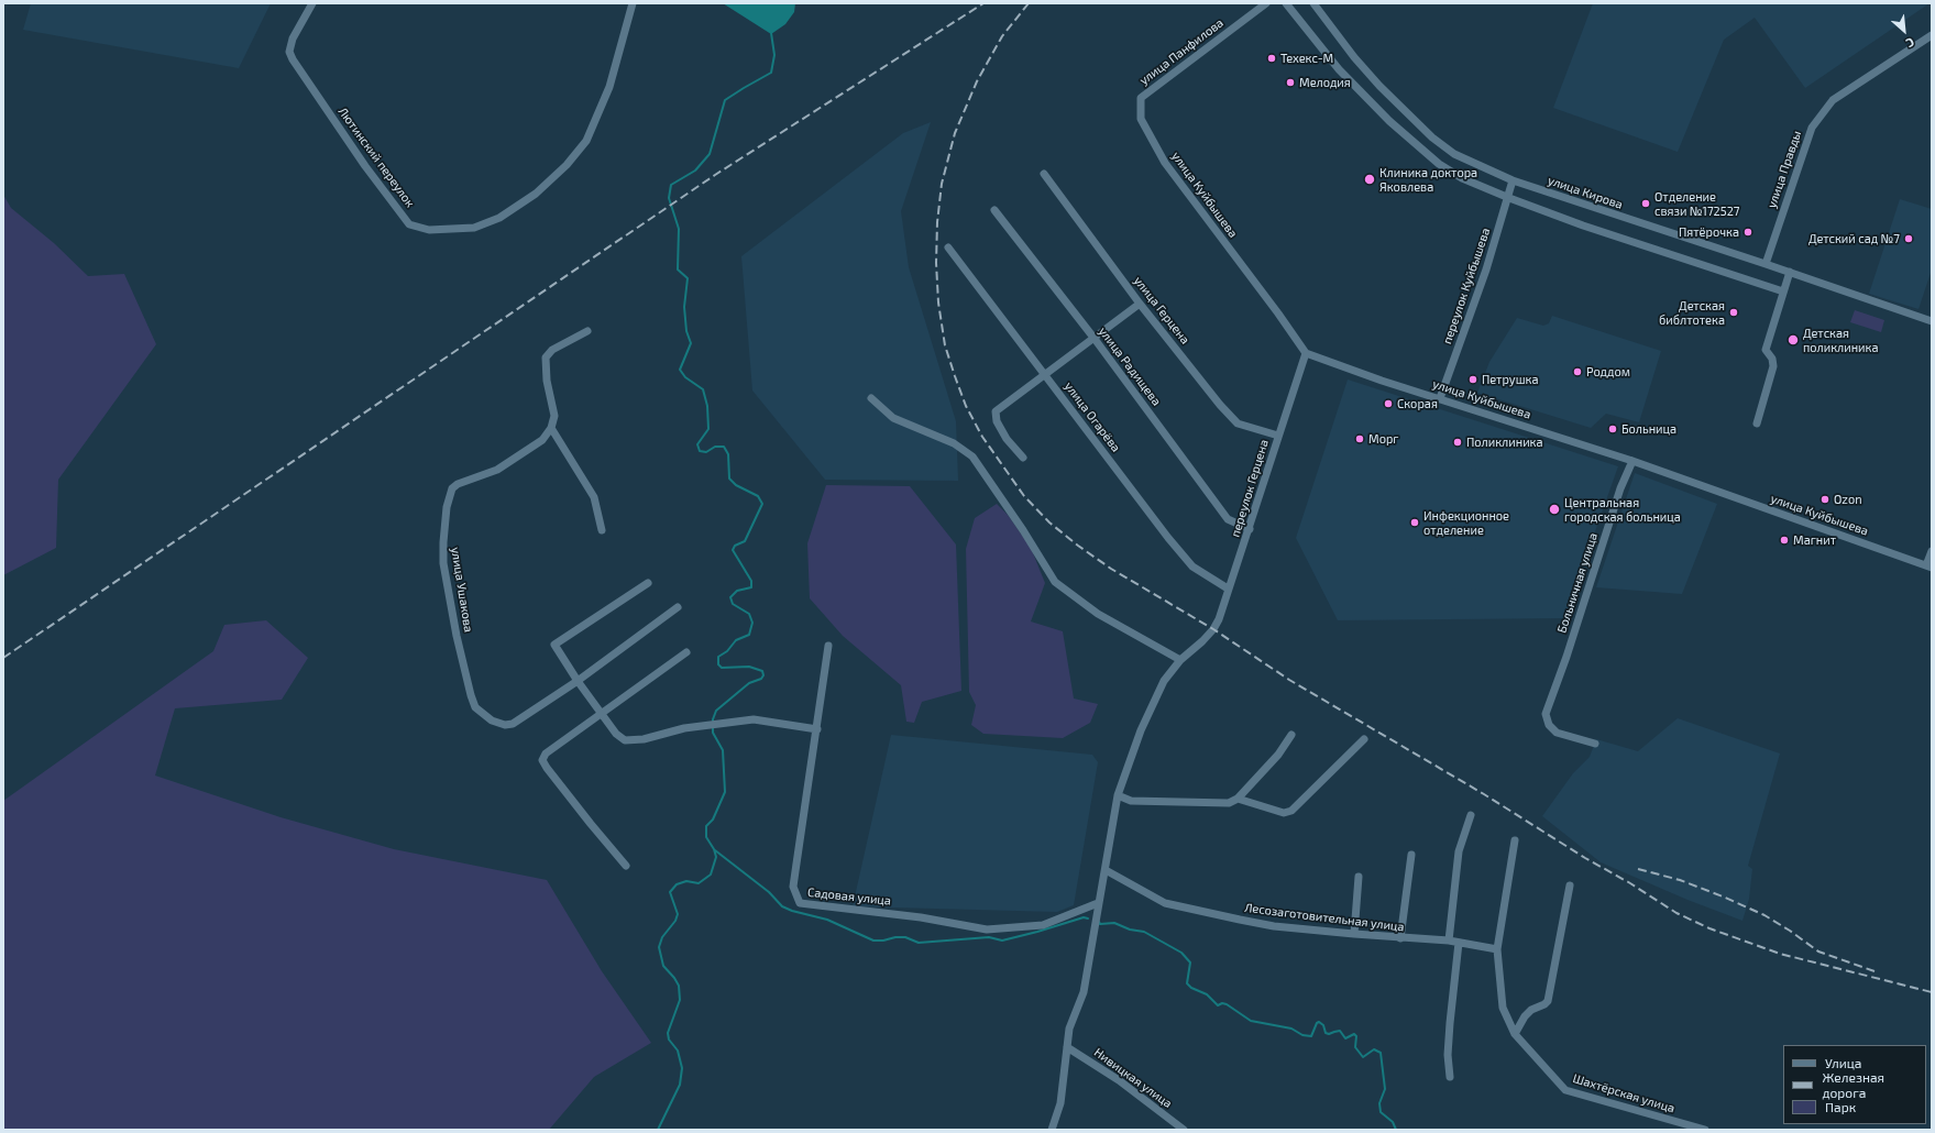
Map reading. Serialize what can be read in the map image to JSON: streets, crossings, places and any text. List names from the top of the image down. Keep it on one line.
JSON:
{"streets":{"street":["улица Панфилова","Лютинский переулок","улица Правды","улица Кирова","улица Куйбышева","переулок Куйбышева","улица Герцена","улица Радищева","улица Огарёва","переулок Герцена","Больничная улица","улица Ушакова","Садовая улица","Лесозаготовительная улица","Нивицкая улица","Шахтёрская улица"]},"crossings":[["улица Панфилова","улица Куйбышева"],["улица Правды","улица Кирова"],["улица Кирова","переулок Куйбышева"],["улица Куйбышева","переулок Куйбышева"],["улица Куйбышева","переулок Герцена"],["улица Куйбышева","Больничная улица"],["улица Герцена","переулок Герцена"],["улица Радищева","переулок Герцена"],["улица Огарёва","переулок Герцена"],["Лесозаготовительная улица","Шахтёрская улица"]],"places":["Техекс-М","Мелодия","Клиника доктора Яковлева","Отделение связи №172527","Пятёрочка","Детский сад №7","Детская библтотека","Детская поликлиника","Роддом","Петрушка","Скорая","Больница","Морг","Поликлиника","Ozon","Центральная городская больница","Инфекционное отделение","Магнит"],"legend":["Улица","Железная дорога","Парк"],"north":"bottom right"}
